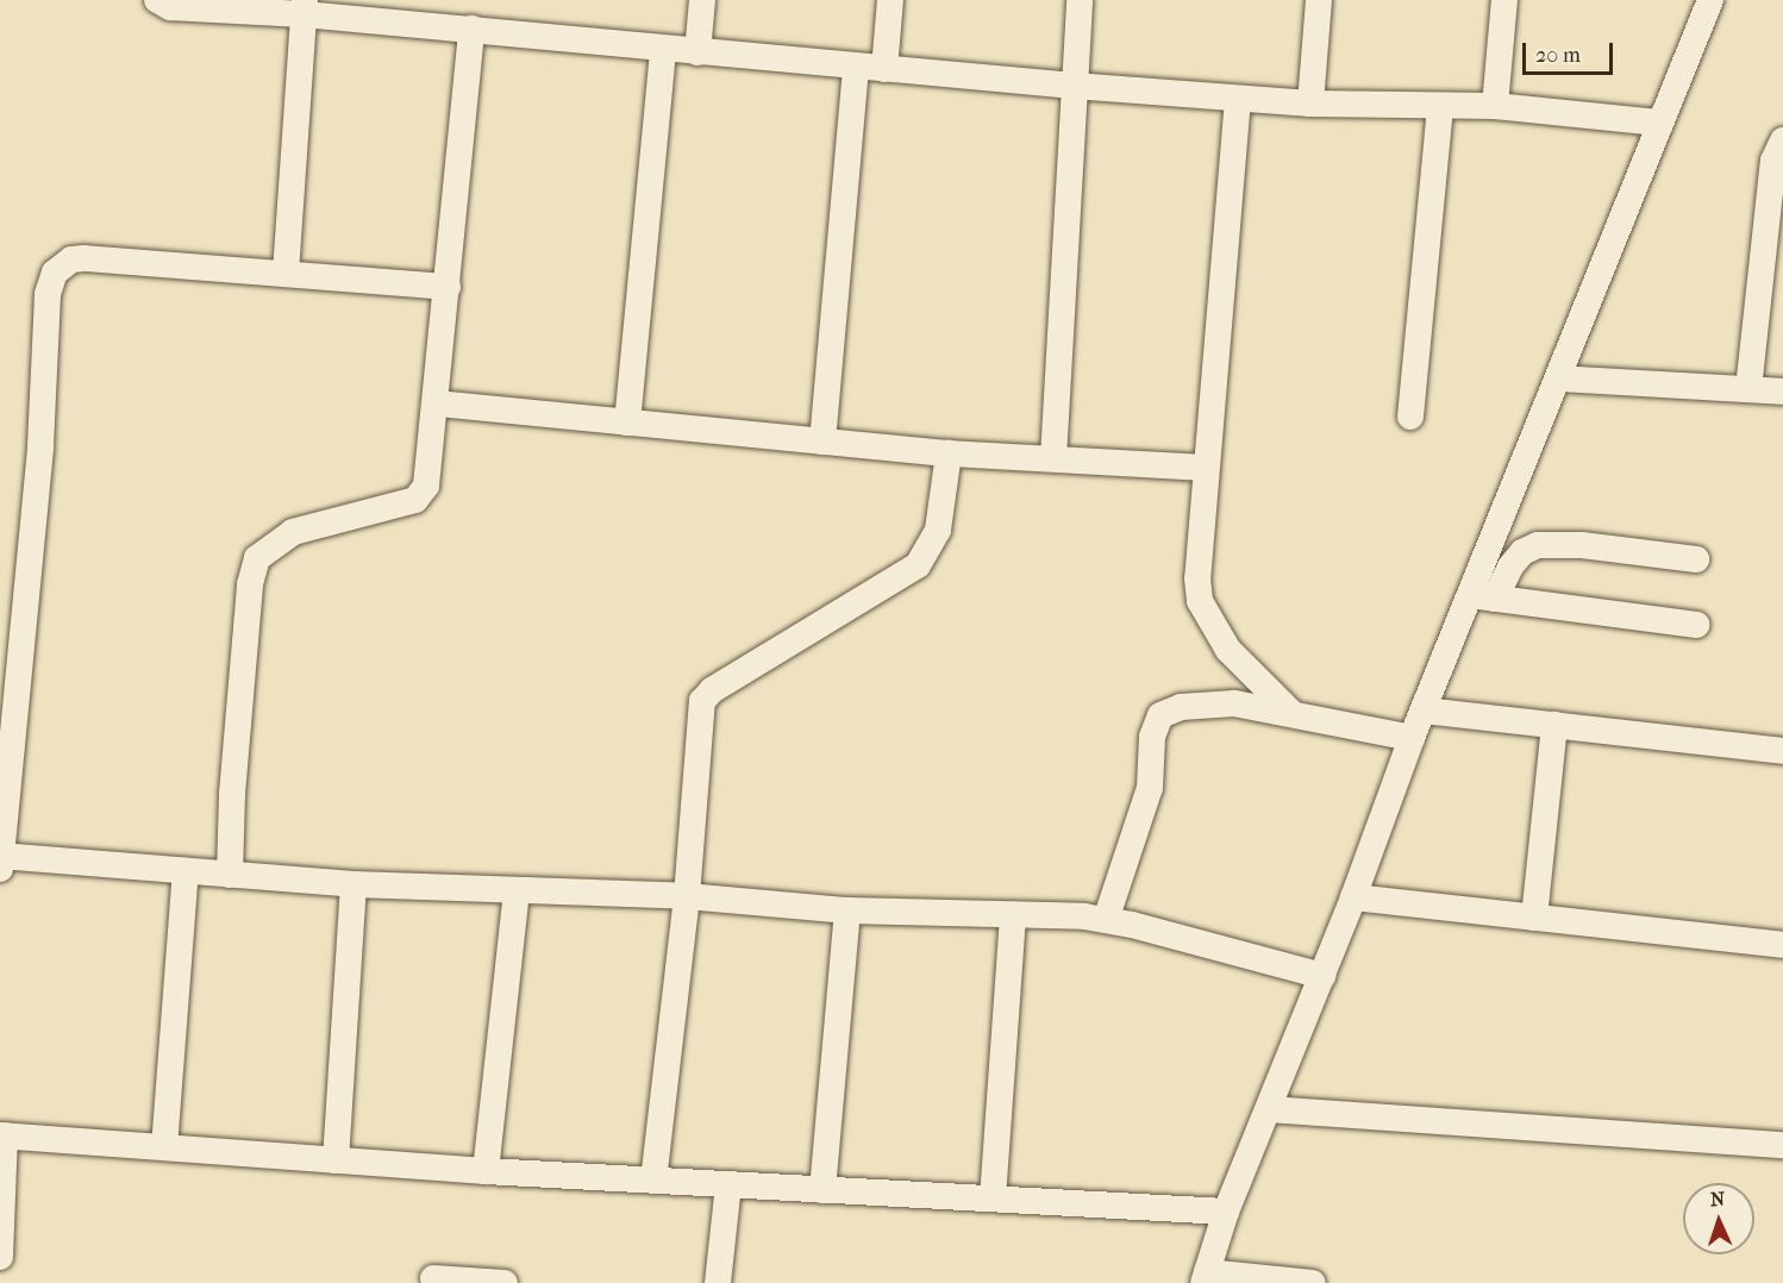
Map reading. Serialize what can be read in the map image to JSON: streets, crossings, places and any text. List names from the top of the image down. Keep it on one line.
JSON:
{"scale_bar":"20 m","north":"top"}
